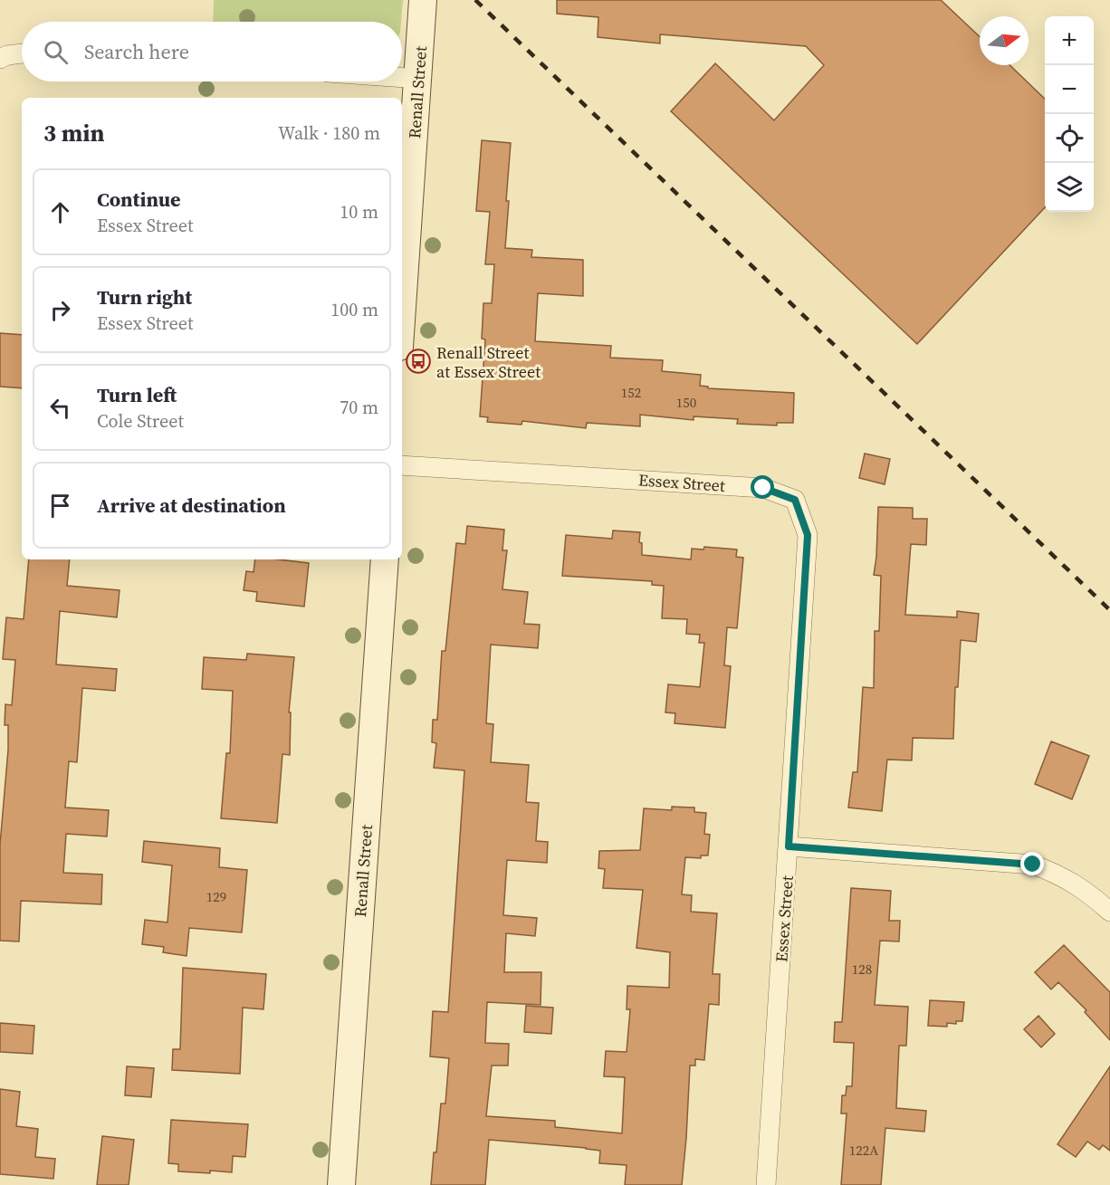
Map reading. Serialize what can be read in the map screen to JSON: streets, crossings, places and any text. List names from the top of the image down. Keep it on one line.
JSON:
{"streets":{"street":["Renall Street","Essex Street"]},"places":{"bus stop":["Renall Street at Essex Street"]},"house_numbers":["152","150","129","128","122A"],"north":"right","page":{"map_buttons":["+","−"],"search":"Search here","heading":["3 min","Walk · 180 m"],"list":[["Continue","Essex Street","10 m"],["Turn right","Essex Street","100 m"],["Turn left","Cole Street","70 m"],"Arrive at destination"]}}
